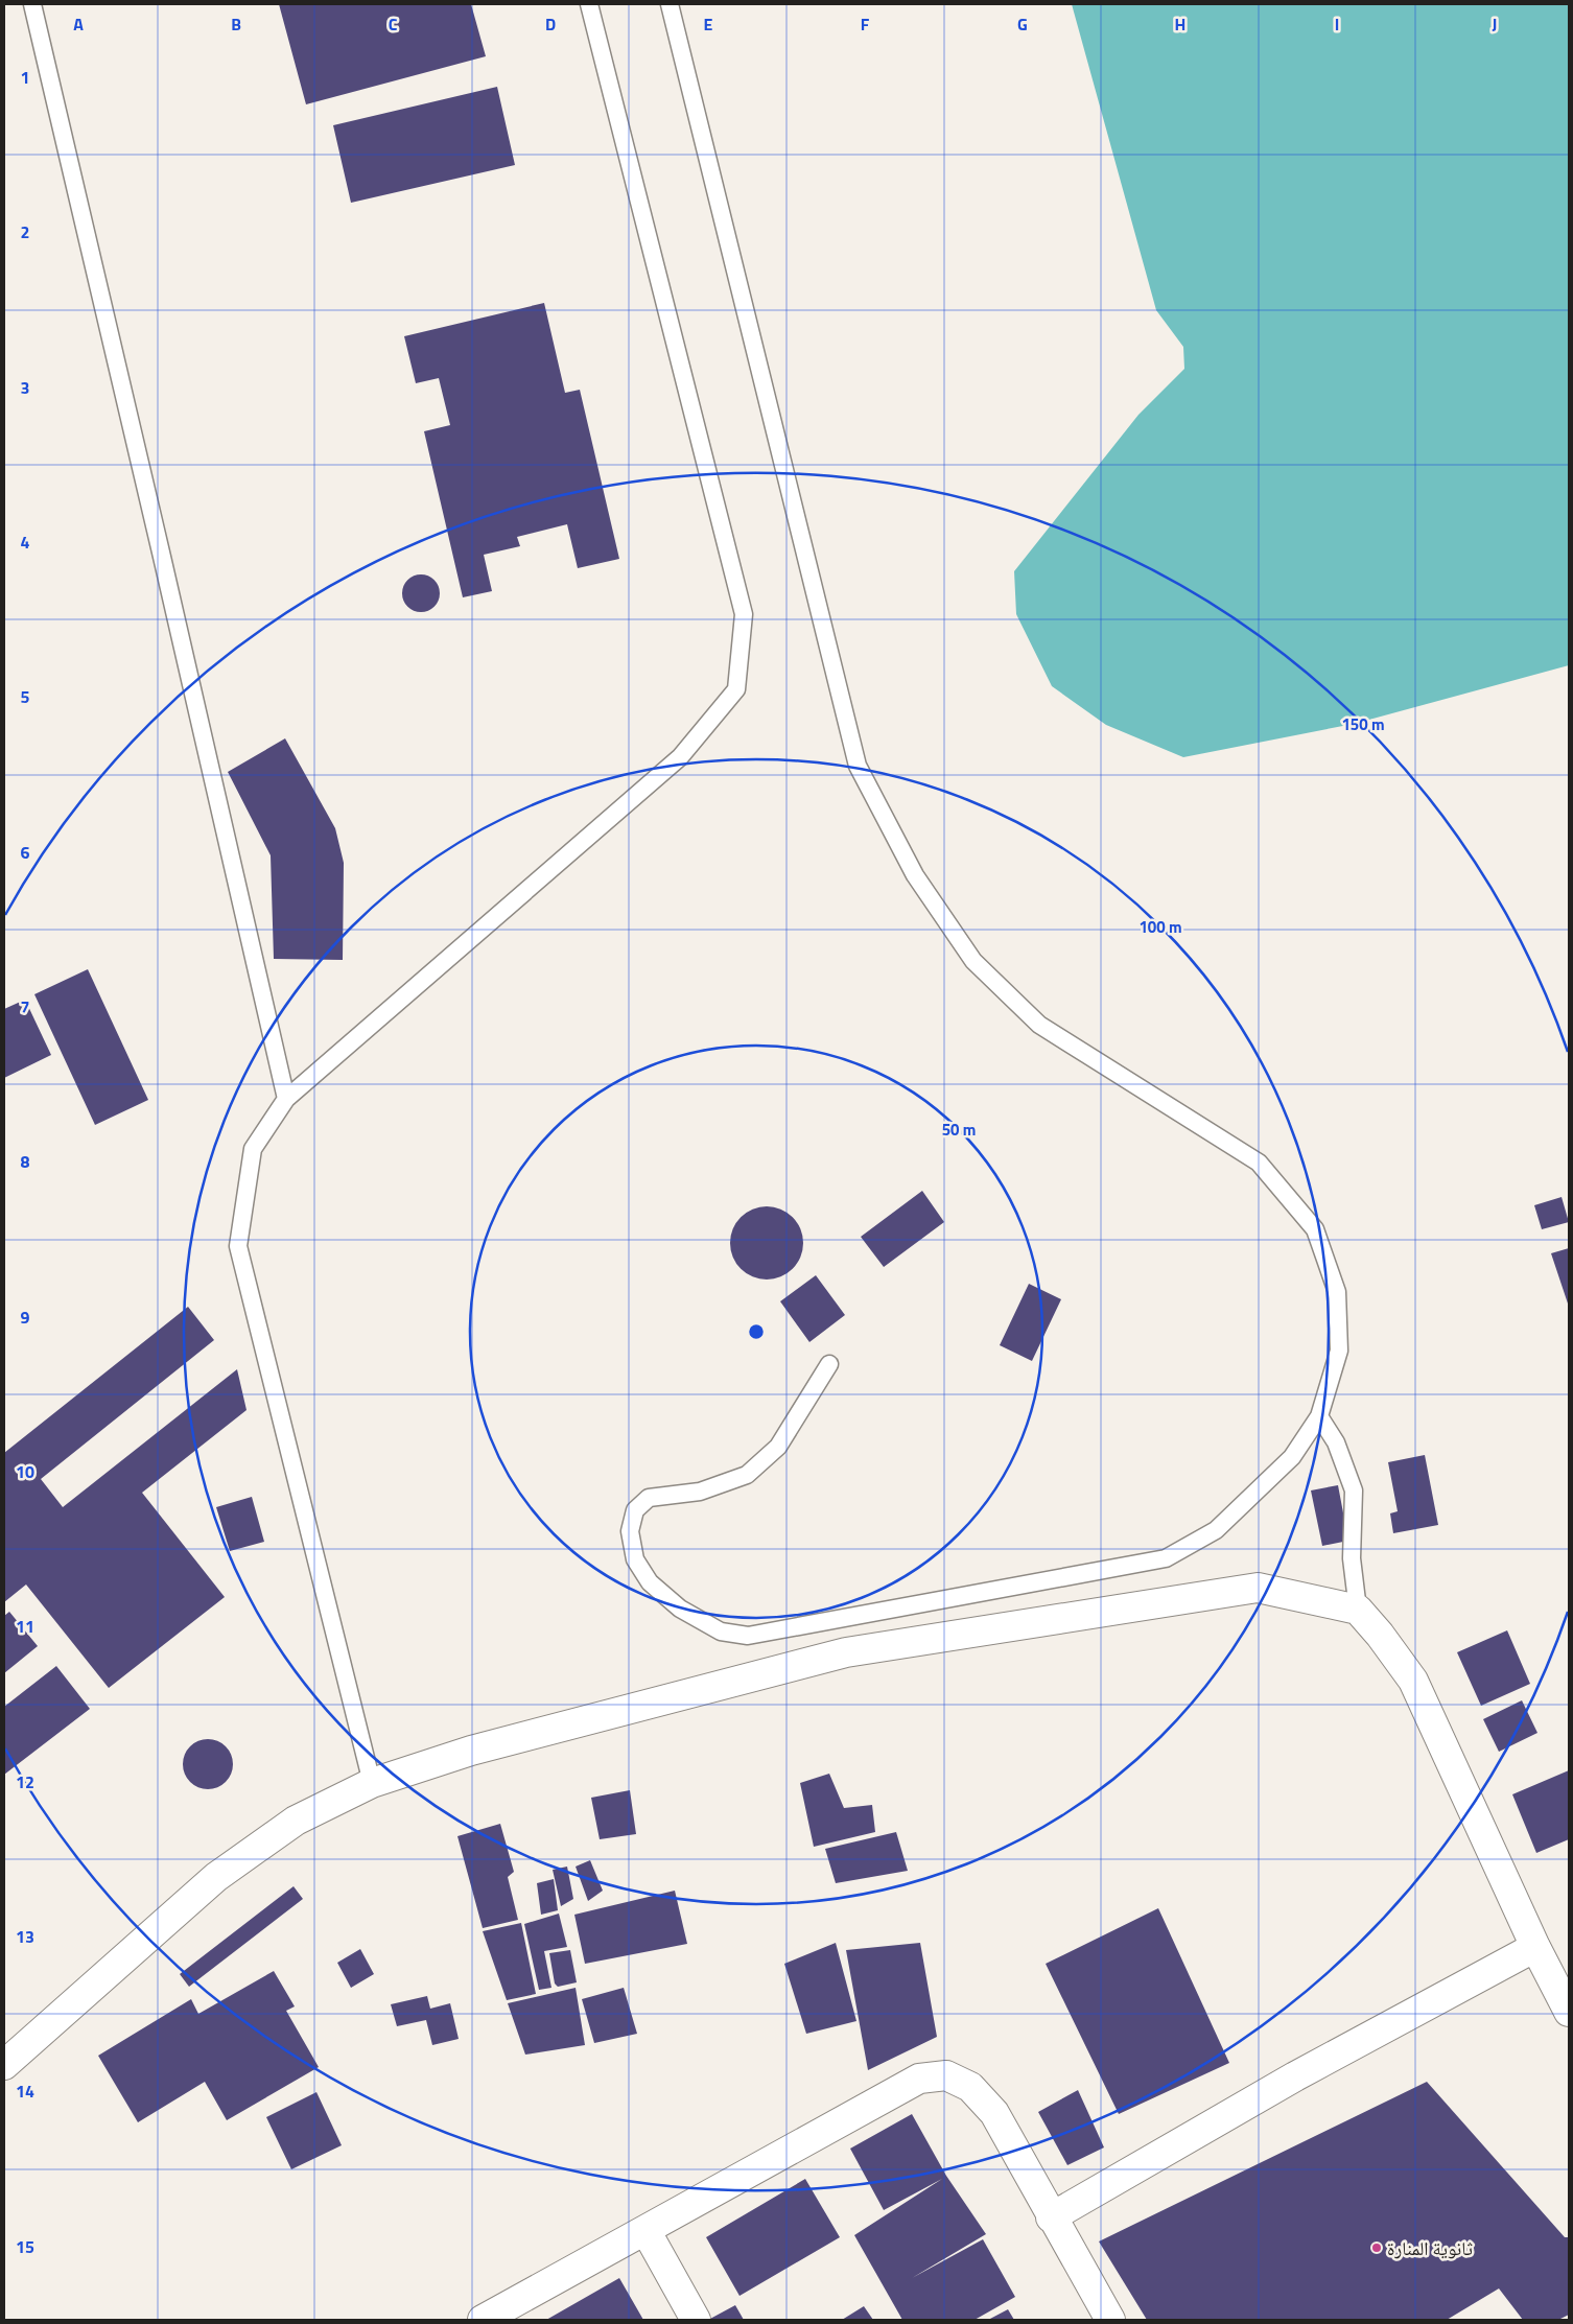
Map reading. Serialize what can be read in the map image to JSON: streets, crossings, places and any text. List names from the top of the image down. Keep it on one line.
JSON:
{"places":["ثانوية المنارة"],"grid":{"columns":["A","B","C","D","E","F","G","H","I","J"],"rows":["1","2","3","4","5","6","7","8","9","10","11","12","13","14","15"]},"rings":["150 m","100 m","50 m"]}
